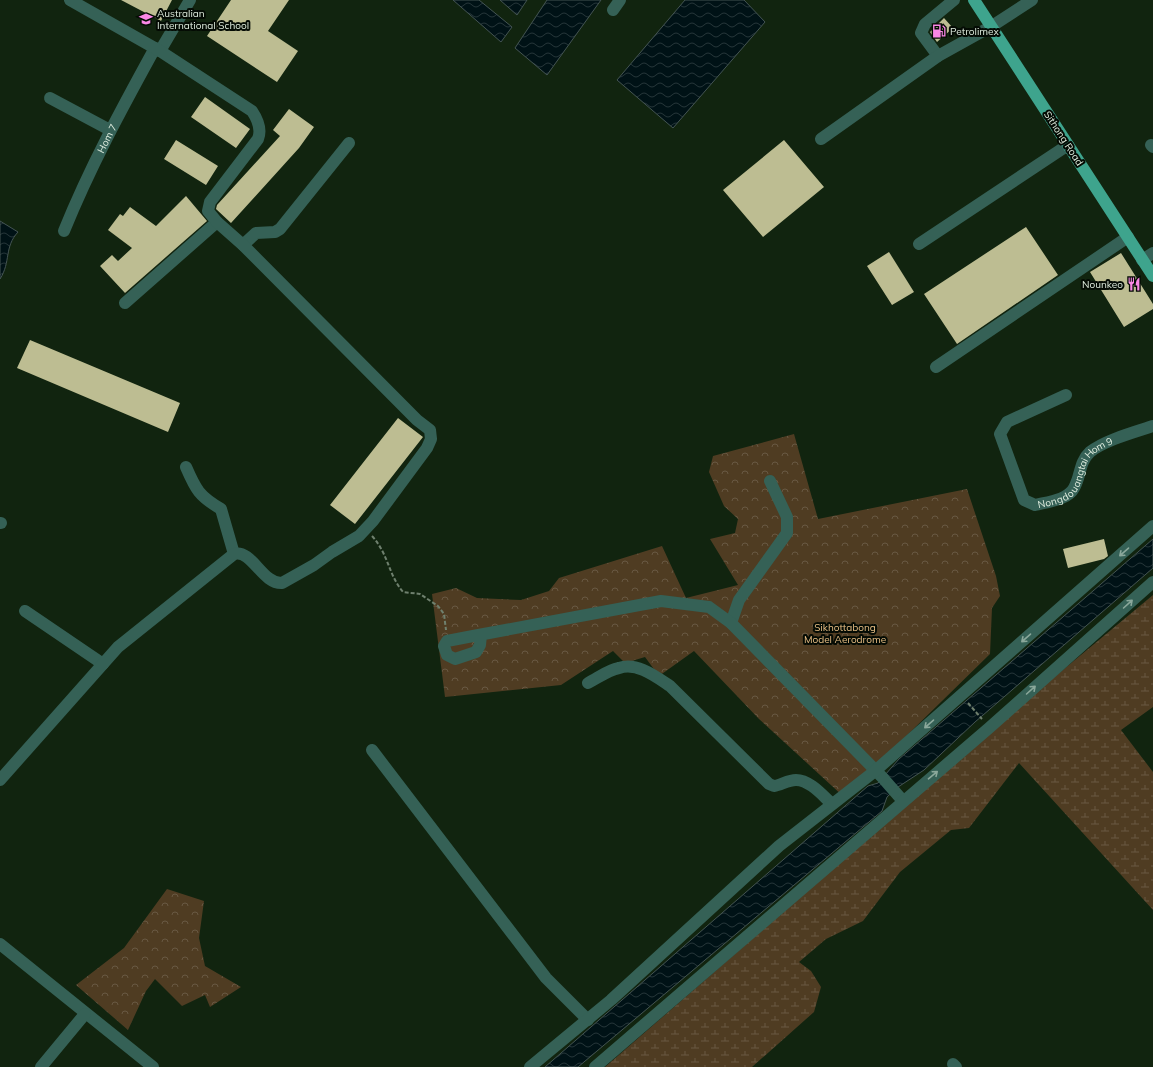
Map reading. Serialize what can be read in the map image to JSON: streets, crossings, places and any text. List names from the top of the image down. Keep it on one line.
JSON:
{"streets":{"main road":["Sithong Road"],"street":["Hom 7","Nongdouangtai Hom 9"]},"parks":["Sikhottabong Model Aerodrome"],"places":{"school or university":["Australian International School"],"fuel station":["Petrolimex"],"restaurant":["Nounkeo"]}}
